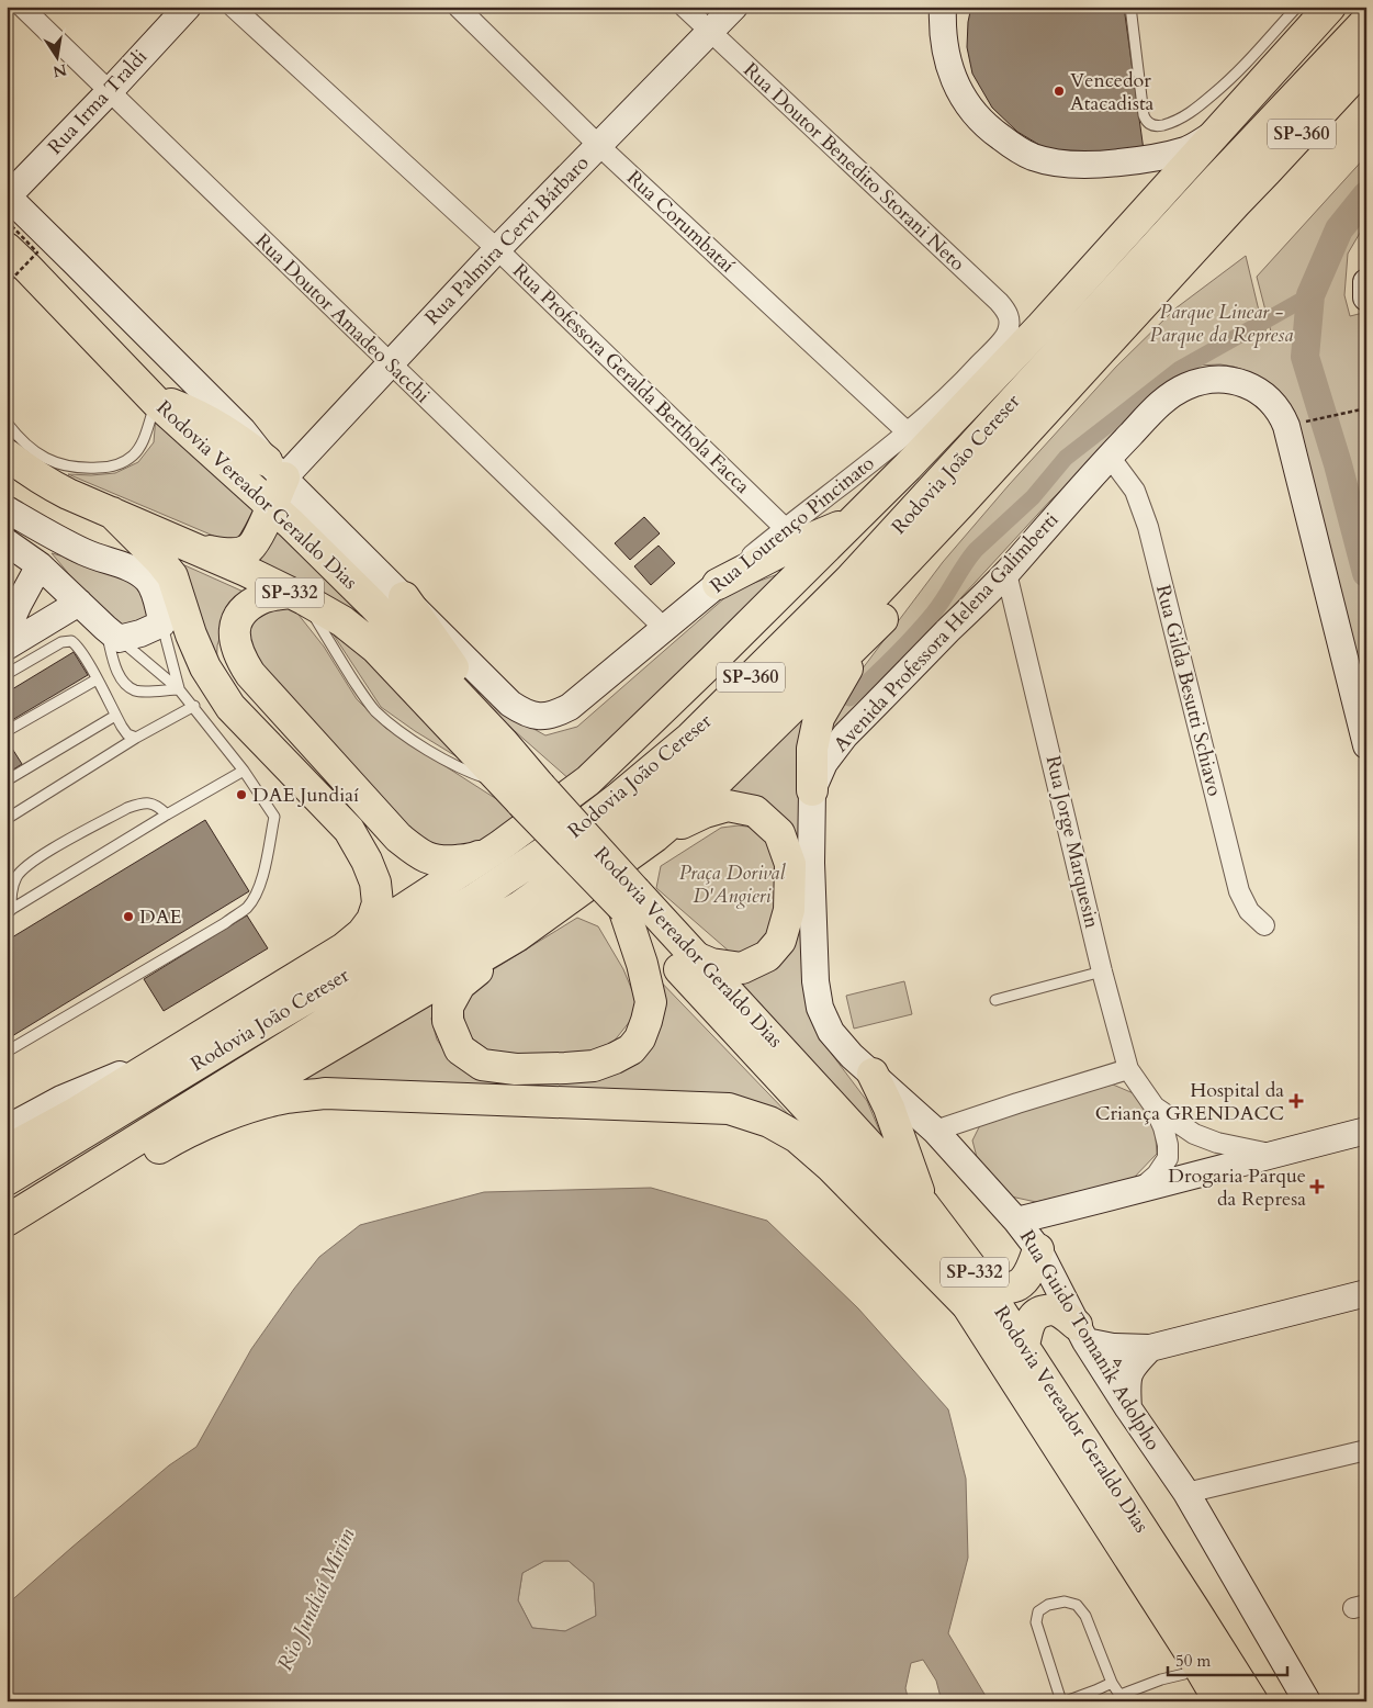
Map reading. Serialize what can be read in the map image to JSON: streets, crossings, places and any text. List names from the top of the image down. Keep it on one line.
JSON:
{"streets":{"main road":["SP-360","Rodovia João Cereser","Rodovia Vereador Geraldo Dias","SP-332"],"street":["Rua Irma Traldi","Rua Doutor Benedito Storani Neto","Rua Corumbataí","Rua Palmira Cervi Bárbaro","Rua Doutor Amadeo Sacchi","Rua Professora Geralda Berthola Facca","Rua Lourenço Pincinato","Avenida Professora Helena Galimberti","Rua Gilda Besutti Schiavo","Rua Jorge Marquesin","Rua Guido Tomanik Adolpho"]},"crossings":[["Rua Irma Traldi","Rua Doutor Amadeo Sacchi"],["Rua Doutor Benedito Storani Neto","Rua Palmira Cervi Bárbaro"],["Rua Doutor Benedito Storani Neto","Rua Lourenço Pincinato"],["Rua Corumbataí","Rua Palmira Cervi Bárbaro"],["Rua Corumbataí","Rua Lourenço Pincinato"],["Rua Palmira Cervi Bárbaro","Rua Doutor Amadeo Sacchi"],["Rua Palmira Cervi Bárbaro","Rua Professora Geralda Berthola Facca"],["Rua Doutor Amadeo Sacchi","Rua Lourenço Pincinato"],["Rua Professora Geralda Berthola Facca","Rua Lourenço Pincinato"],["Avenida Professora Helena Galimberti","Rua Gilda Besutti Schiavo"],["Avenida Professora Helena Galimberti","Rua Jorge Marquesin"],["Avenida Professora Helena Galimberti","Rua Guido Tomanik Adolpho"]],"water":["Rio Jundiaí Mirim"],"parks":["Parque Linear - Parque da Represa","Praça Dorival D'Angieri"],"places":{"other":["Vencedor Atacadista","DAE Jundiaí","DAE"],"health":["Hospital da Criança GRENDACC","Drogaria Parque da Represa"]},"scale_bar":"50 m","north":"bottom"}
